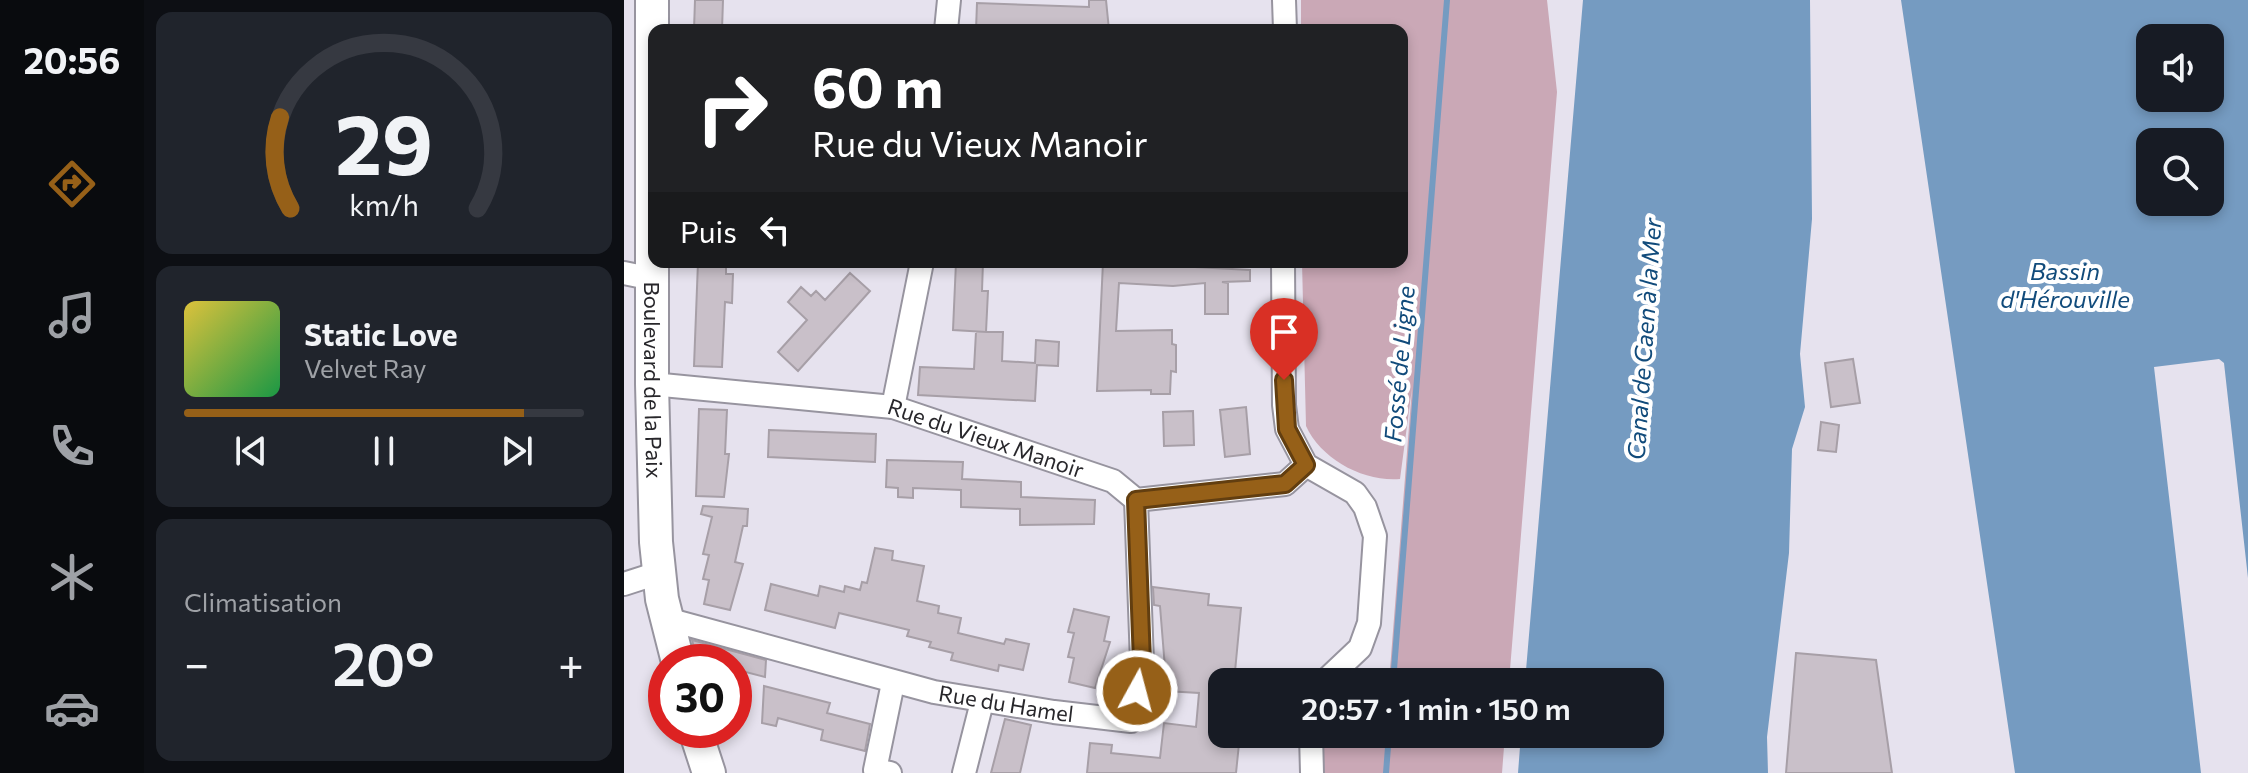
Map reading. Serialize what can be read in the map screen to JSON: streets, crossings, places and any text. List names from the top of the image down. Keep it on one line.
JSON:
{"streets":{"street":["Boulevard de la Paix","Rue du Vieux Manoir","Rue du Hamel"]},"crossings":[["Boulevard de la Paix","Rue du Vieux Manoir"],["Boulevard de la Paix","Rue du Hamel"],["Rue du Vieux Manoir","Rue du Hamel"]],"water":["Bassin d'Hérouville","Canal de Caen à la Mer","Fossé de Ligne"],"page":{"tabs":"20:56","turn":["60 m","Rue du Vieux Manoir"],"then":"Puis","song":["Static Love","Velvet Ray"],"tile":"Climatisation","heat":["−","20°","+"],"limit":"30","trip":"20:57 · 1 min · 150 m","gauge":["29","km/h"]}}
